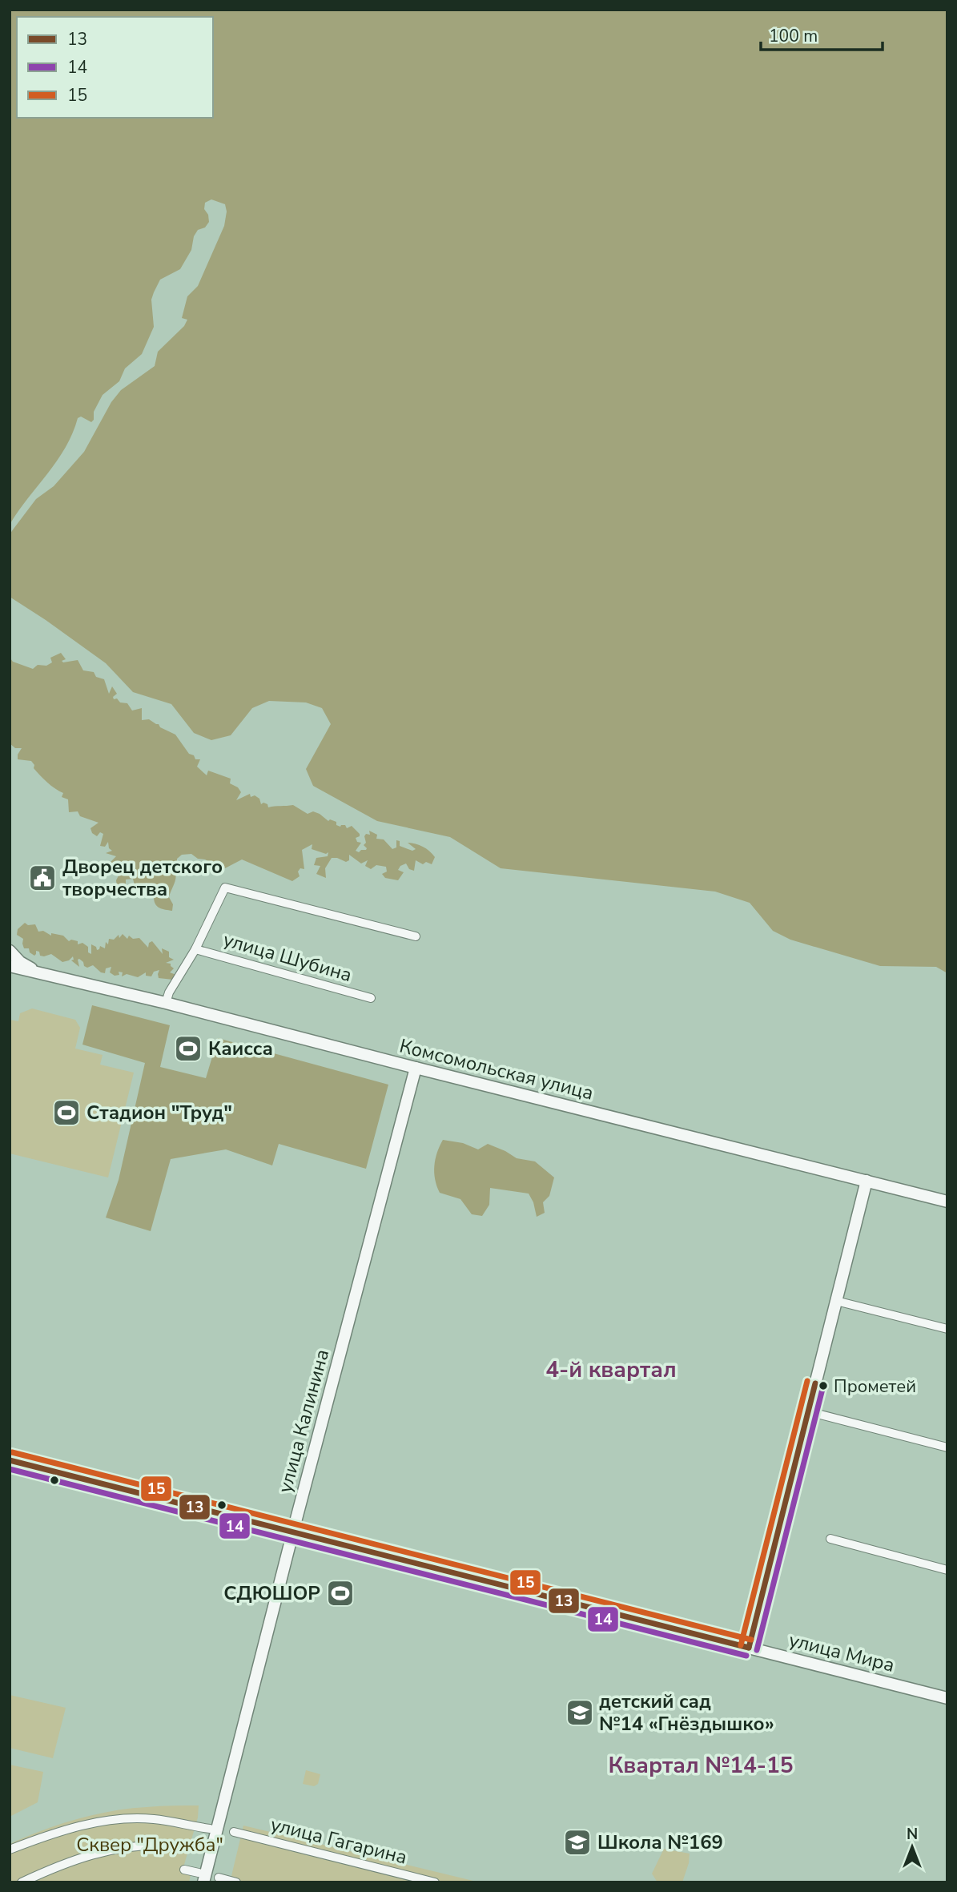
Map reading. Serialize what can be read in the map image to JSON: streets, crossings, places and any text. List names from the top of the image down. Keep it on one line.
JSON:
{"streets":{"street":["улица Шубина","Комсомольская улица","улица Калинина","улица Мира","улица Гагарина"]},"crossings":[["Комсомольская улица","улица Калинина"],["улица Калинина","улица Мира"]],"districts":["4-й квартал","Квартал №14-15"],"parks":["Сквер \"Дружба\""],"places":{"public building":["Дворец детского творчества"],"sports":["Каисса","Стадион \"Труд\"","СДЮШОР"],"other":["Прометей"],"school or university":["детский сад №14 «Гнёздышко»","Школа №169"]},"lines":["transit line 15","transit line 13","transit line 14"],"legend":["13","14","15"],"scale_bar":"100 m","north":"top"}
